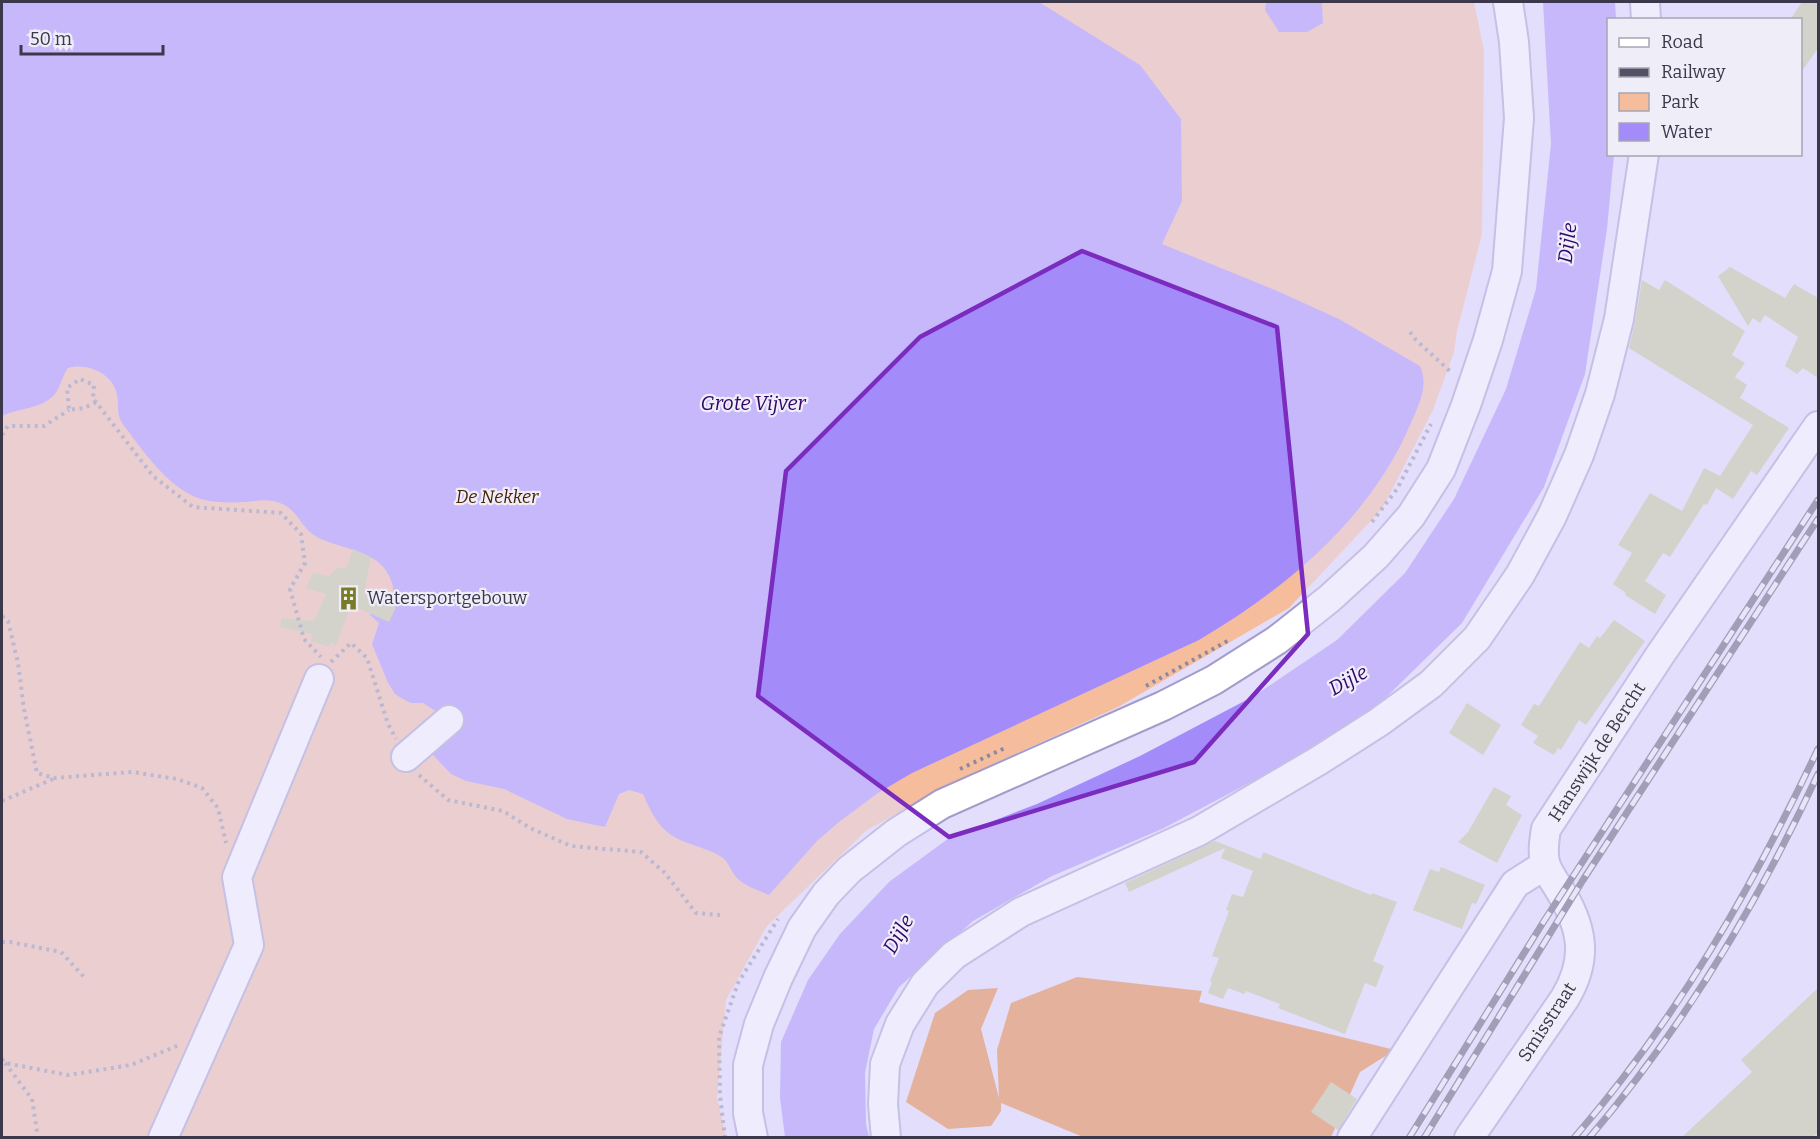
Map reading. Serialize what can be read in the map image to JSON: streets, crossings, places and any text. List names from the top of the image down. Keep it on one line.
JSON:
{"streets":{"street":["Hanswijk de Bercht","Smisstraat"]},"crossings":[["Hanswijk de Bercht","Smisstraat"]],"water":["Dijle","Grote Vijver"],"parks":["De Nekker"],"places":{"building":["Watersportgebouw"]},"legend":["Road","Railway","Park","Water"],"scale_bar":"50 m"}
